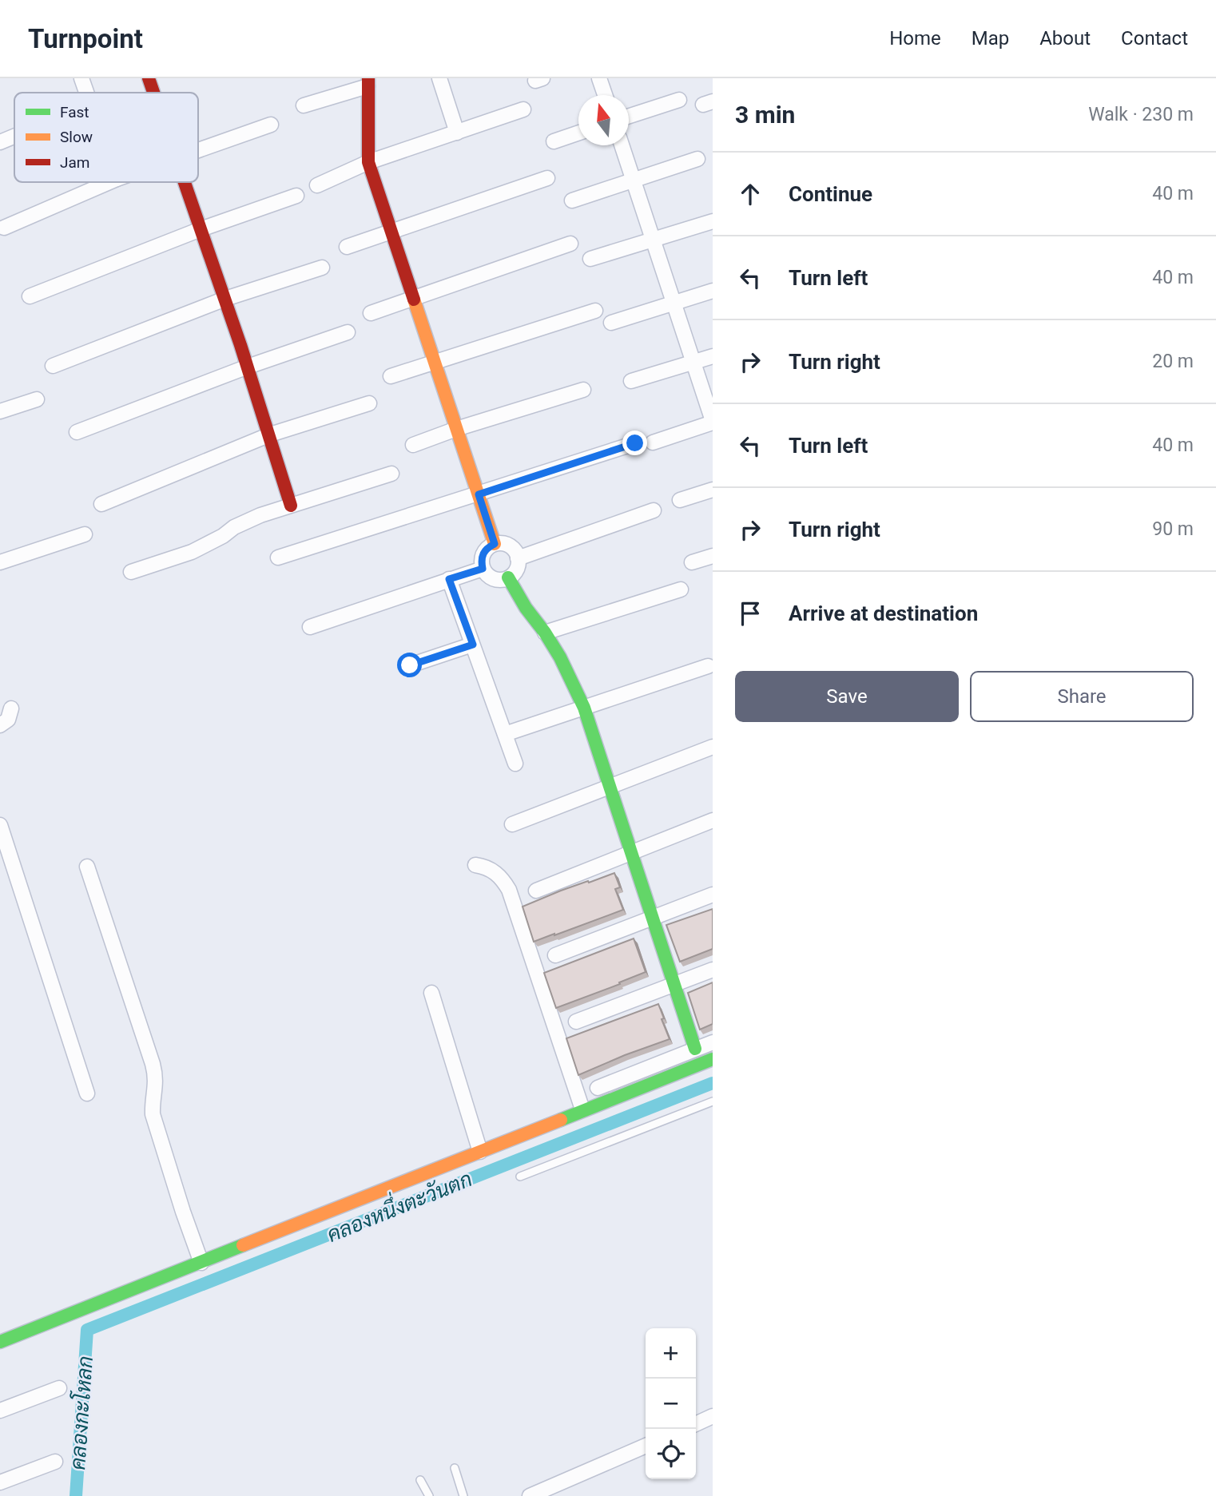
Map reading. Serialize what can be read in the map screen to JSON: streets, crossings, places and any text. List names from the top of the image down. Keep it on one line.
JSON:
{"water":["คลองหนึ่งตะวันตก","คลองกะโหลก"],"legend":["Fast","Slow","Jam"],"north":"top","page":{"header":"Turnpoint","nav":["Home","Map","About","Contact"],"heading":["3 min","Walk · 230 m"],"list":[["Continue","40 m"],["Turn left","40 m"],["Turn right","20 m"],["Turn left","40 m"],["Turn right","90 m"],"Arrive at destination"],"buttons":["Save","Share"],"map_buttons":["+","−"]}}
